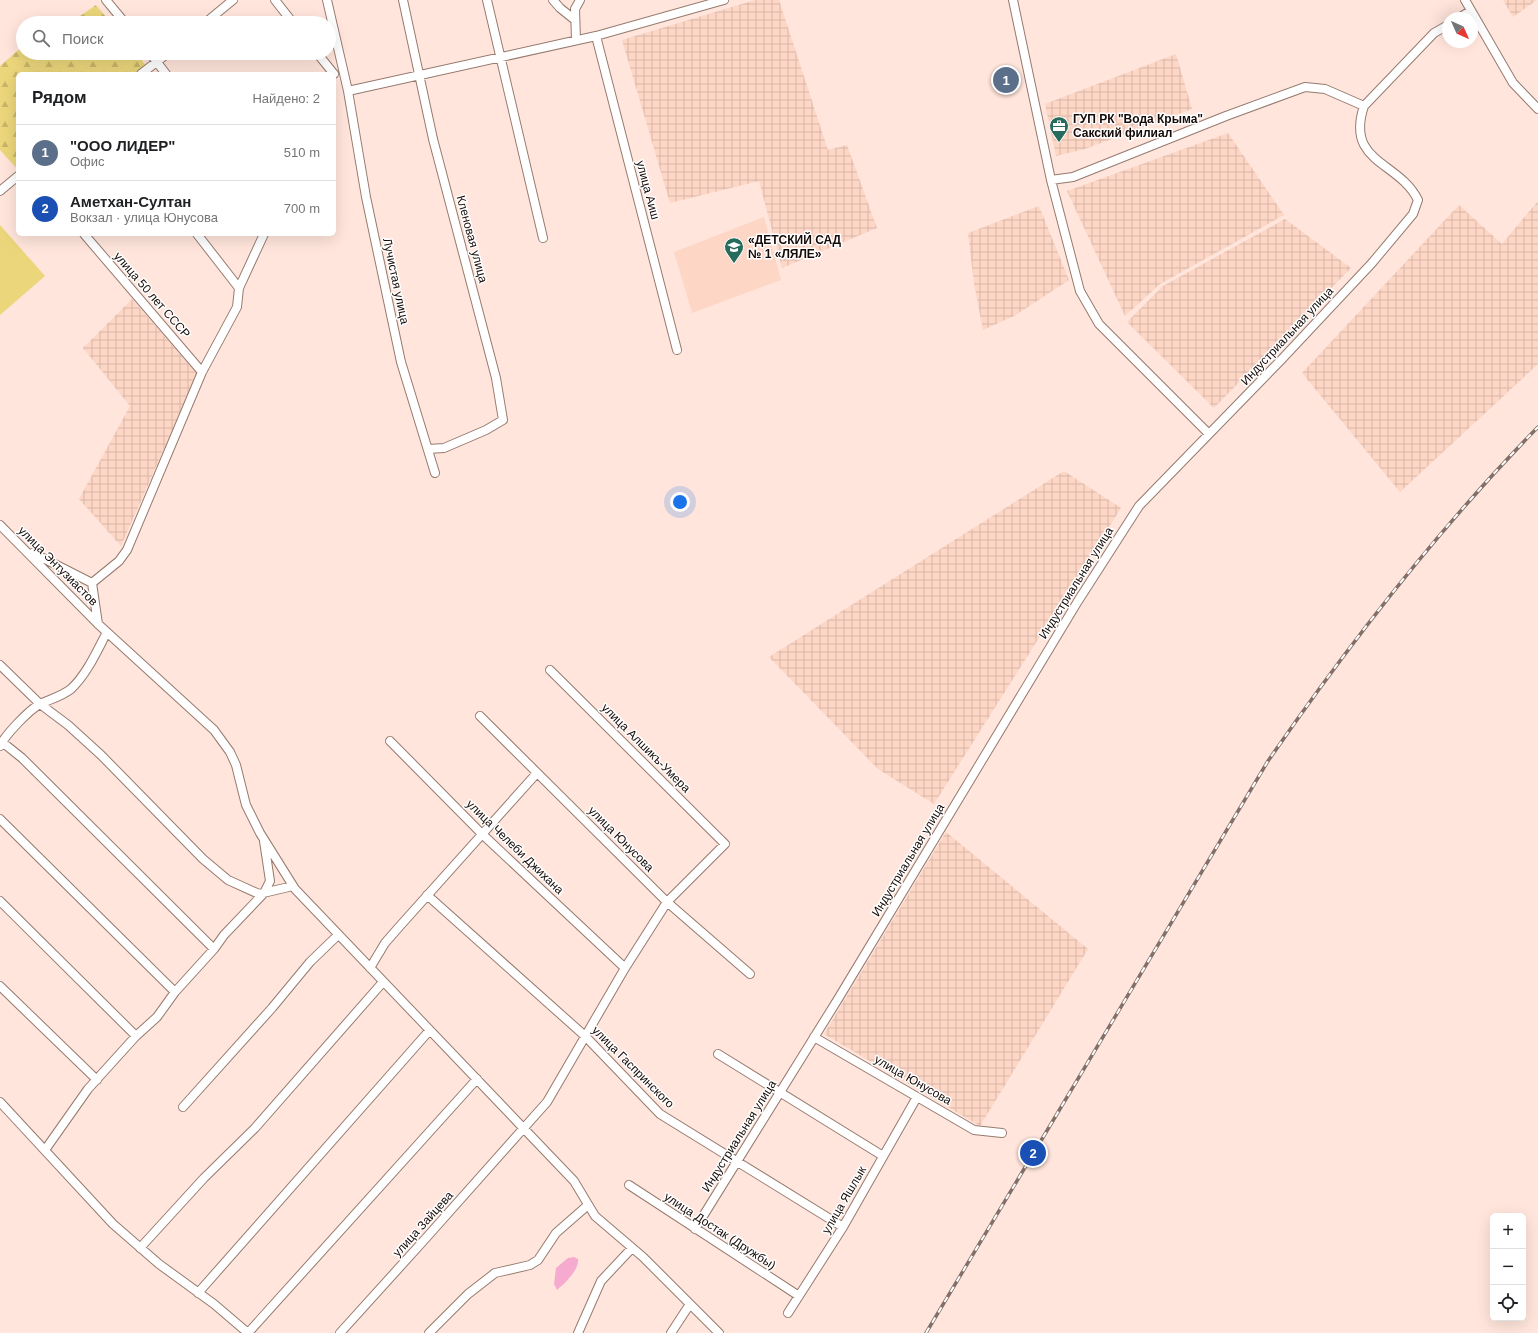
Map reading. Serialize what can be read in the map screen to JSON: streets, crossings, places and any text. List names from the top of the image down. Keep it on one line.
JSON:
{"streets":{"street":["улица Аиш","Кленовая улица","Лучистая улица","улица 50 лет СССР","Индустриальная улица","улица Энтузиастов","улица Алшикъ-Умера","улица Юнусова","улица Челеби Джихана","улица Гаспринского","улица Яшлык","улица Зайцева","улица Достак (Дружбы)"]},"crossings":[["Кленовая улица","Лучистая улица"],["Индустриальная улица","улица Юнусова"],["Индустриальная улица","улица Гаспринского"],["Индустриальная улица","улица Достак (Дружбы)"],["улица Энтузиастов","улица Зайцева"],["улица Алшикъ-Умера","улица Зайцева"],["улица Юнусова","улица Яшлык"],["улица Юнусова","улица Зайцева"],["улица Челеби Джихана","улица Зайцева"],["улица Гаспринского","улица Яшлык"],["улица Гаспринского","улица Зайцева"],["улица Яшлык","улица Достак (Дружбы)"]],"places":{"office":["ГУП РК \"Вода Крыма\" Сакский филиал"],"school or university":["«ДЕТСКИЙ САД № 1 «ЛЯЛЕ»"]},"north":"bottom right","page":{"search":"Поиск","pins":["1","2"],"heading":["Рядом","Найдено: 2"],"list":[{"mark":"1","name":"\"ООО ЛИДЕР\"","note":"Офис","value":"510 m"},{"mark":"2","name":"Аметхан-Султан","note":"Вокзал · улица Юнусова","value":"700 m"}],"map_buttons":["+","−"]}}
